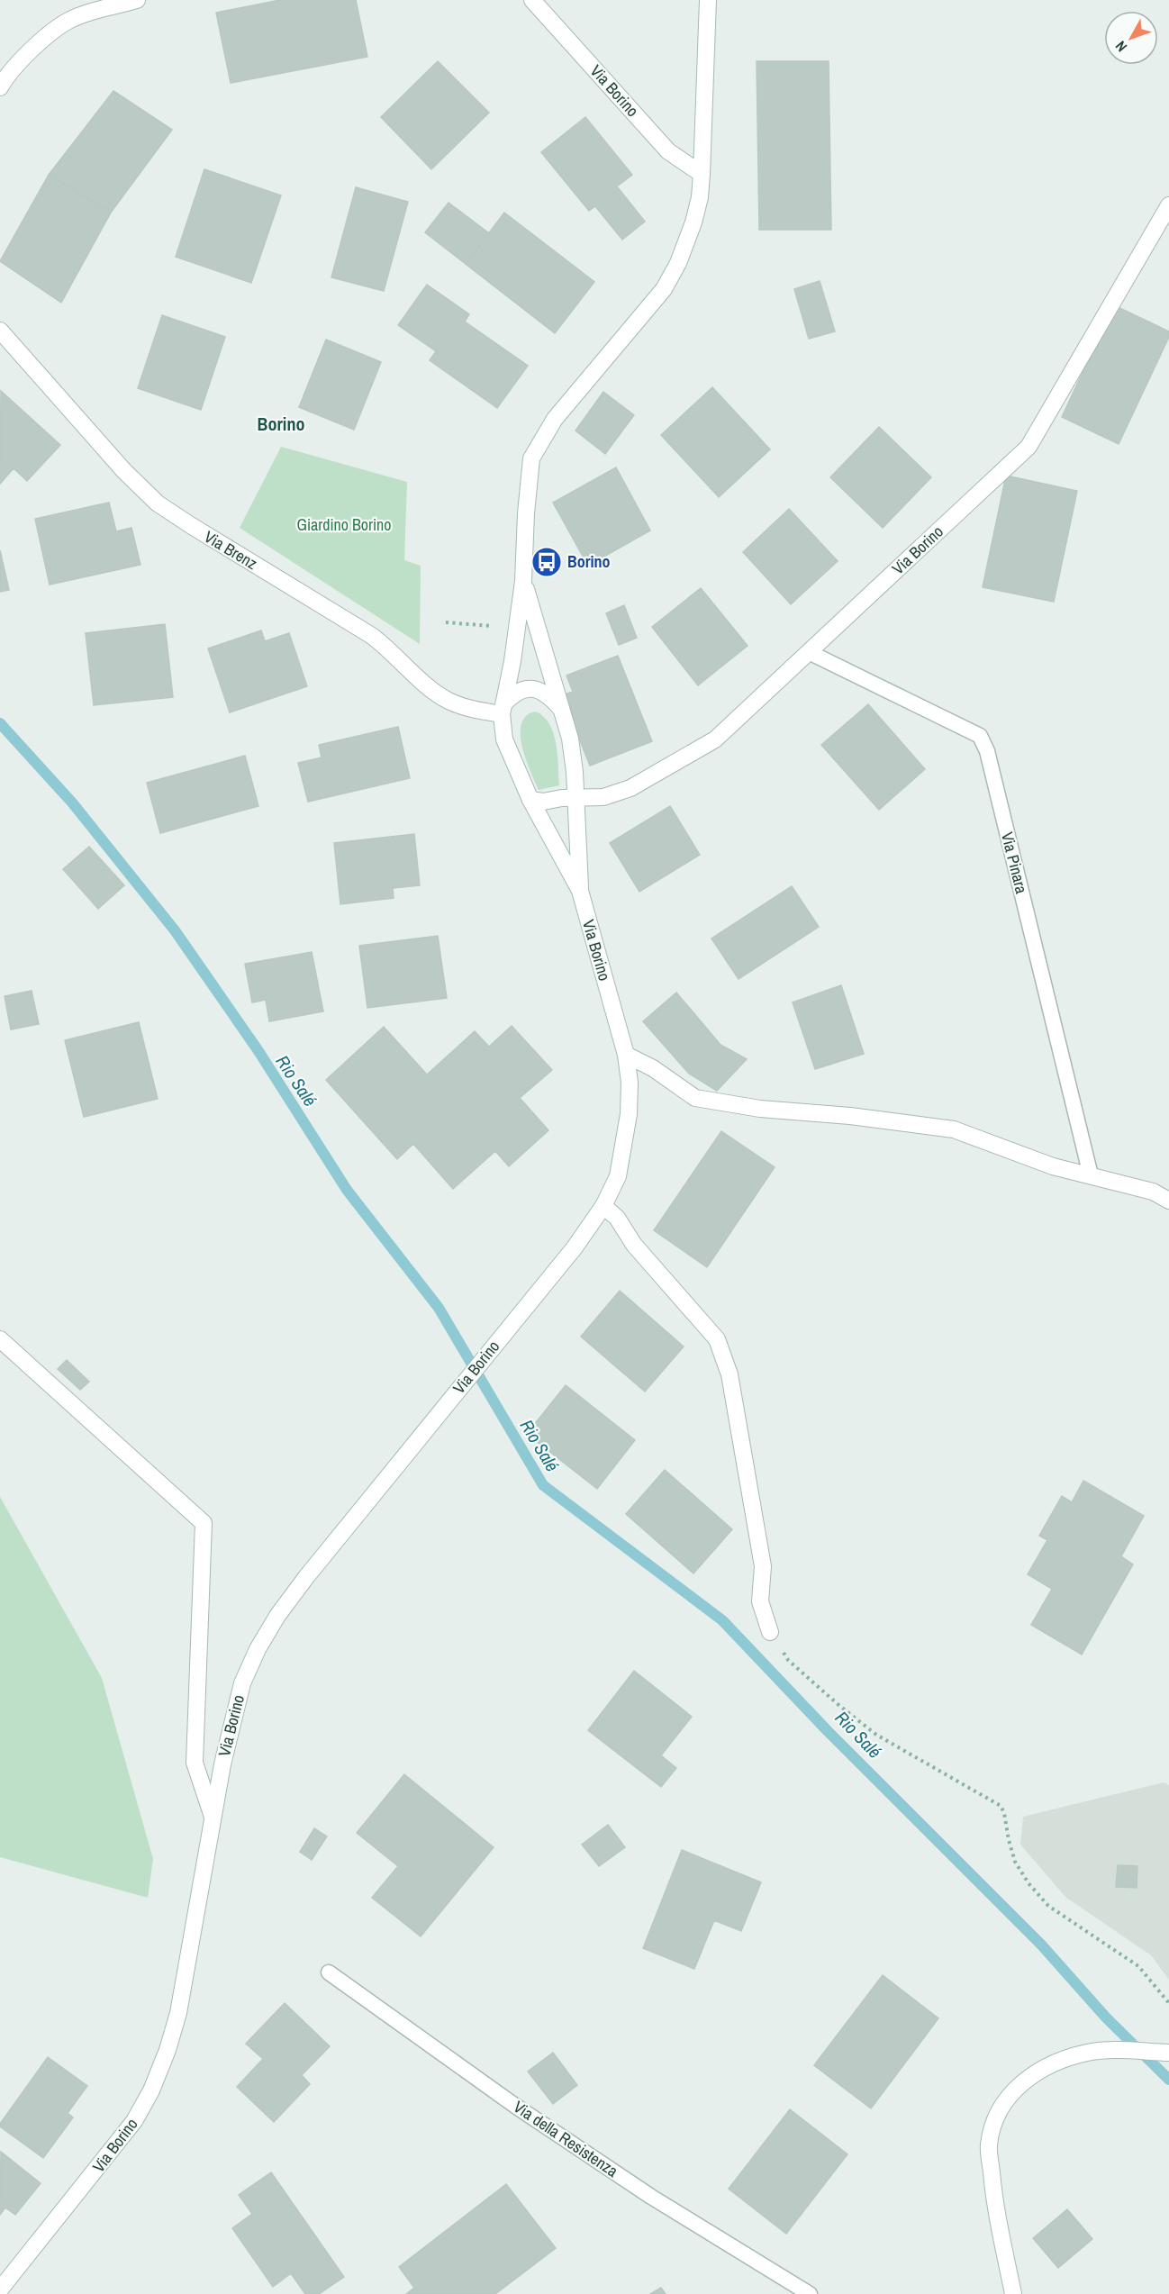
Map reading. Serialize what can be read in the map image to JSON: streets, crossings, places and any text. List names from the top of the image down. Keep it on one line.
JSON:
{"streets":{"street":["Via Borino","Via Brenz"],"lane":["Via Pinara","Via della Resistenza"]},"crossings":[["Via Borino","Via Brenz"],["Via Borino","Via Pinara"]],"districts":["Borino"],"water":["Rio Salé"],"parks":["Giardino Borino"],"places":{"bus stop":["Borino"]},"north":"bottom left"}
